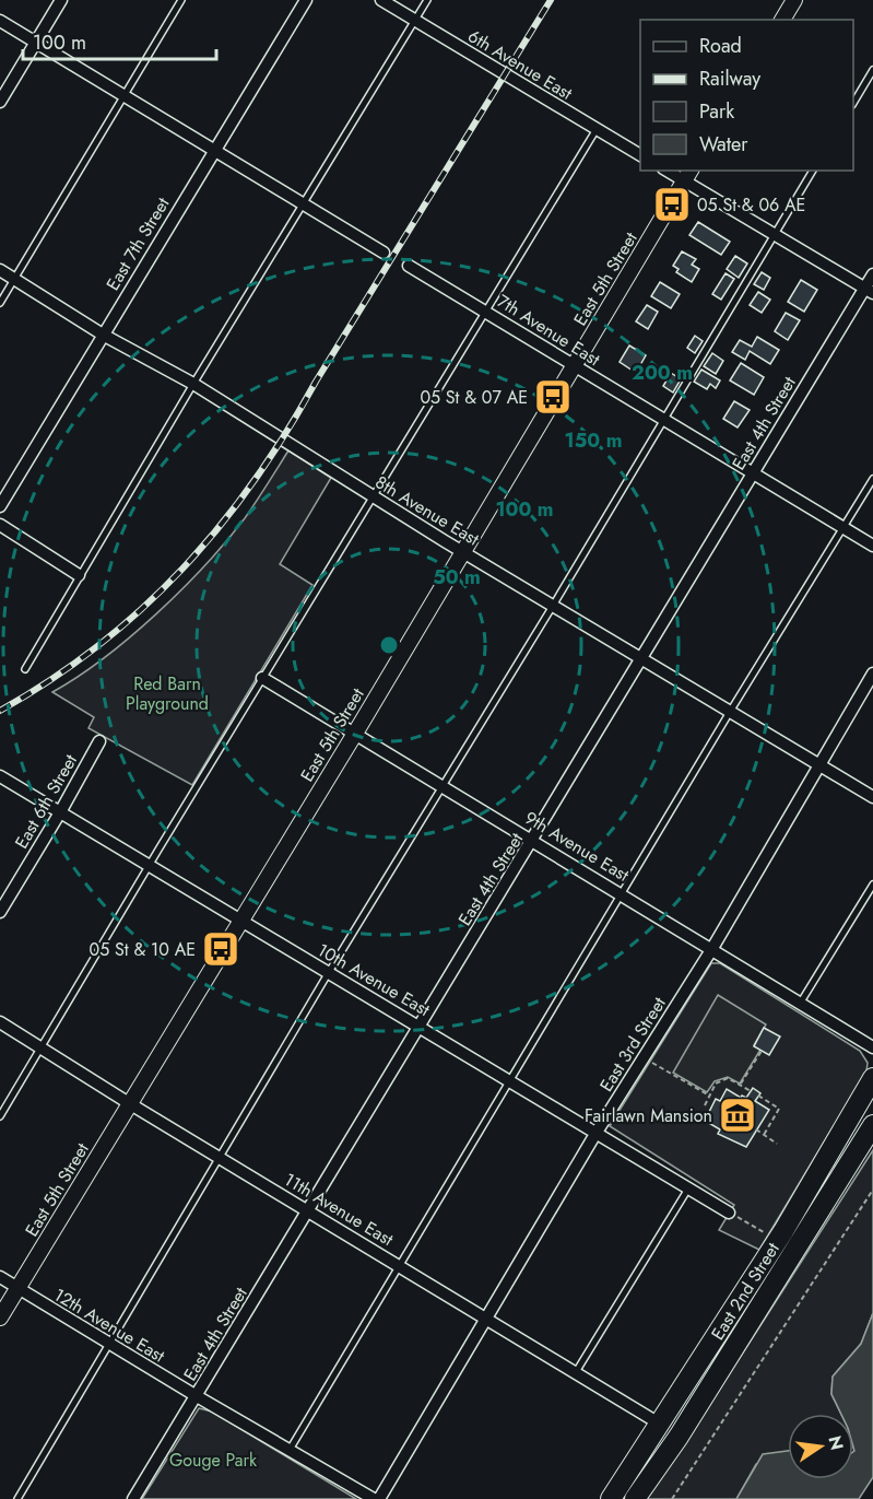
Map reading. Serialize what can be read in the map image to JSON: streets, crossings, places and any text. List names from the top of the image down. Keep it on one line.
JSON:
{"streets":{"highway":["East 2nd Street"],"street":["6th Avenue East","East 7th Street","East 5th Street","7th Avenue East","East 4th Street","8th Avenue East","East 6th Street","9th Avenue East","10th Avenue East","East 3rd Street","11th Avenue East","12th Avenue East"]},"crossings":[["East 7th Street","8th Avenue East"],["East 5th Street","7th Avenue East"],["East 5th Street","8th Avenue East"],["East 5th Street","9th Avenue East"],["East 5th Street","10th Avenue East"],["East 5th Street","11th Avenue East"],["East 5th Street","12th Avenue East"],["7th Avenue East","East 4th Street"],["East 4th Street","8th Avenue East"],["East 4th Street","9th Avenue East"],["East 4th Street","10th Avenue East"],["East 4th Street","11th Avenue East"],["East 4th Street","12th Avenue East"],["8th Avenue East","East 3rd Street"],["East 6th Street","10th Avenue East"],["9th Avenue East","East 3rd Street"],["10th Avenue East","East 3rd Street"],["East 3rd Street","11th Avenue East"],["11th Avenue East","East 2nd Street"]],"parks":["Red Barn Playground","Gouge Park"],"places":{"bus stop":["05 St & 06 AE","05 St & 07 AE","05 St & 10 AE"],"museum":["Fairlawn Mansion"]},"legend":["Road","Railway","Park","Water"],"scale_bar":"100 m","north":"right","rings":["200 m","150 m","100 m","50 m"]}
